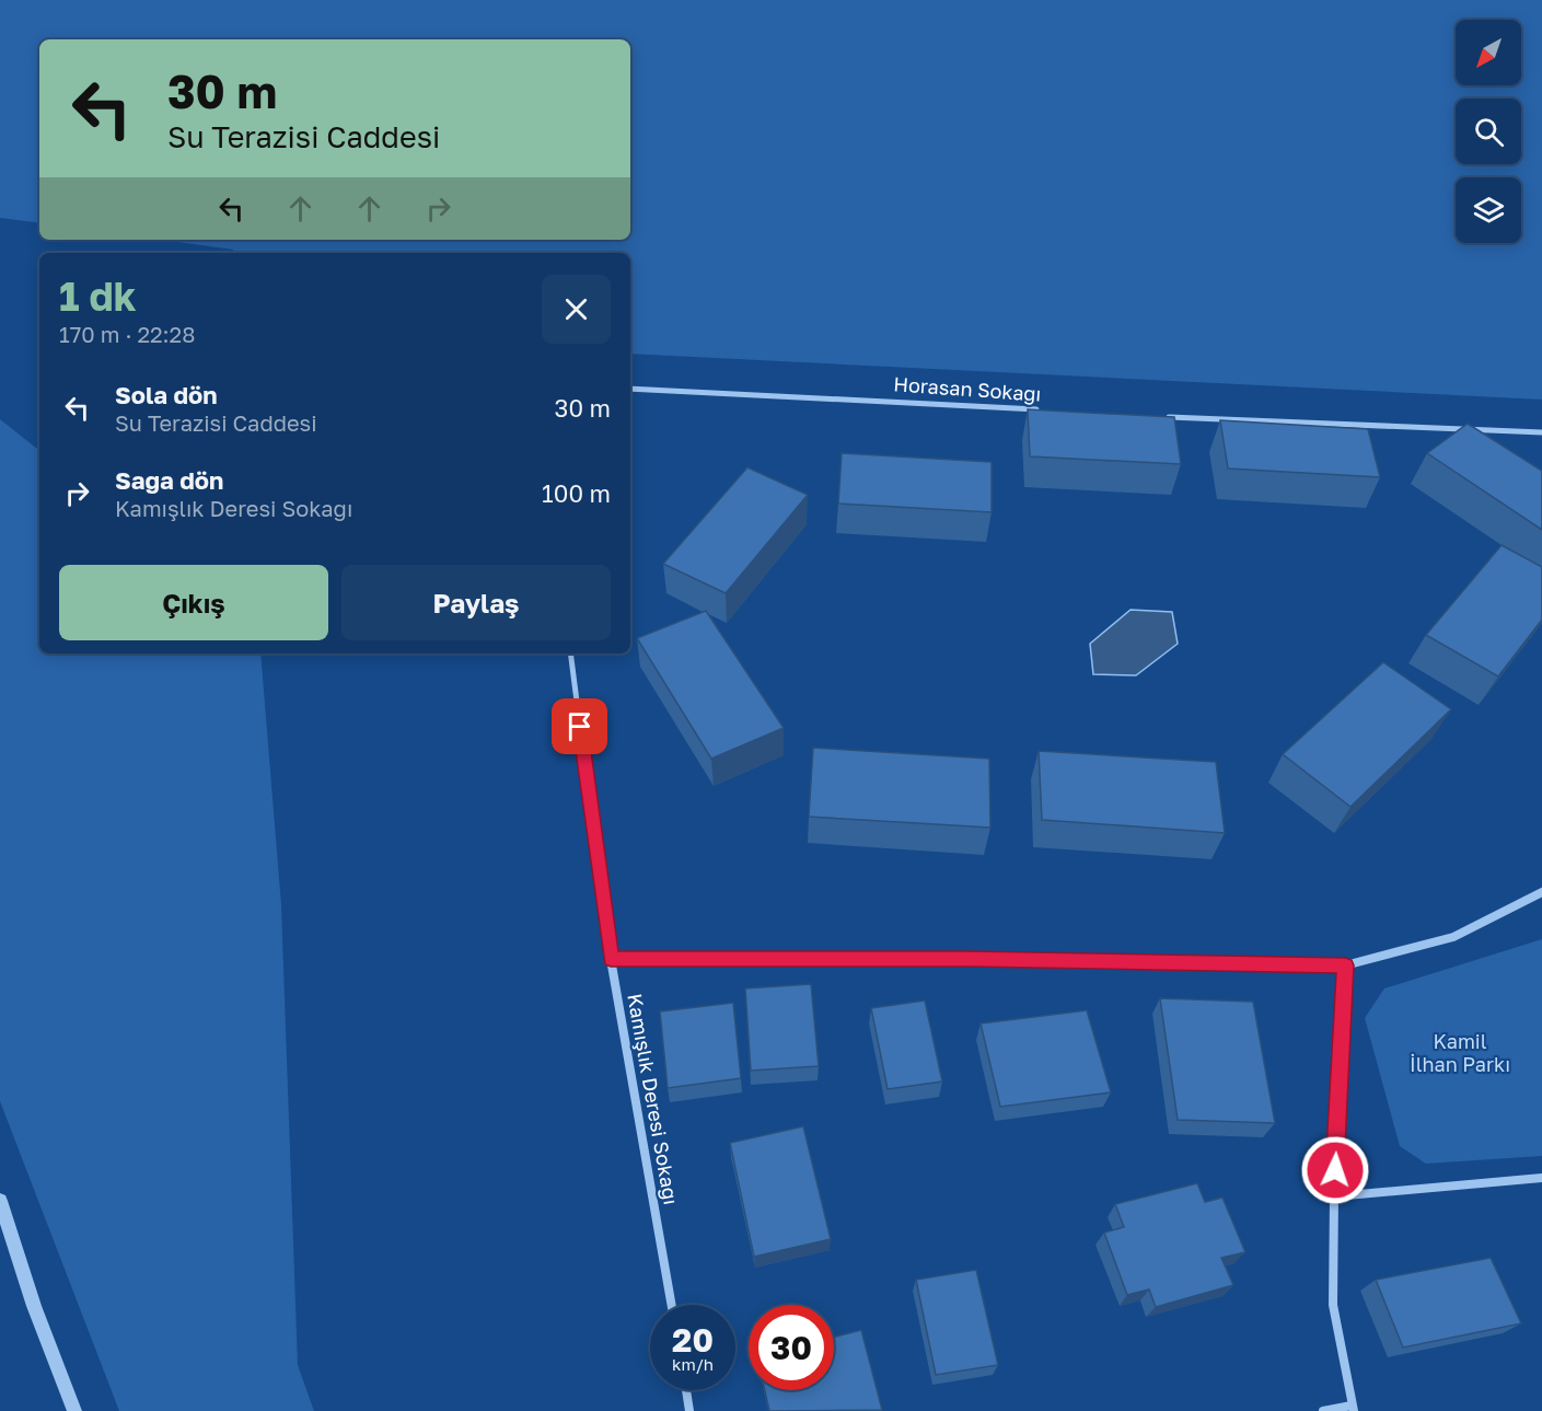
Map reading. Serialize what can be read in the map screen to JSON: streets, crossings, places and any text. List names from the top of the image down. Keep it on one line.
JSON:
{"streets":{"street":["Horasan Sokağı","Kamışlık Deresi Sokağı"]},"parks":["Kamil İlhan Parkı"],"north":"bottom left","page":{"turn":["30 m","Su Terazisi Caddesi"],"heading":["1 dk","170 m · 22:28"],"list":[{"name":"Sola dön","note":"Su Terazisi Caddesi","value":"30 m"},{"name":"Sağa dön","note":"Kamışlık Deresi Sokağı","value":"100 m"}],"buttons":["Çıkış","Paylaş"],"speed":"20 km/h","limit":"30"}}
